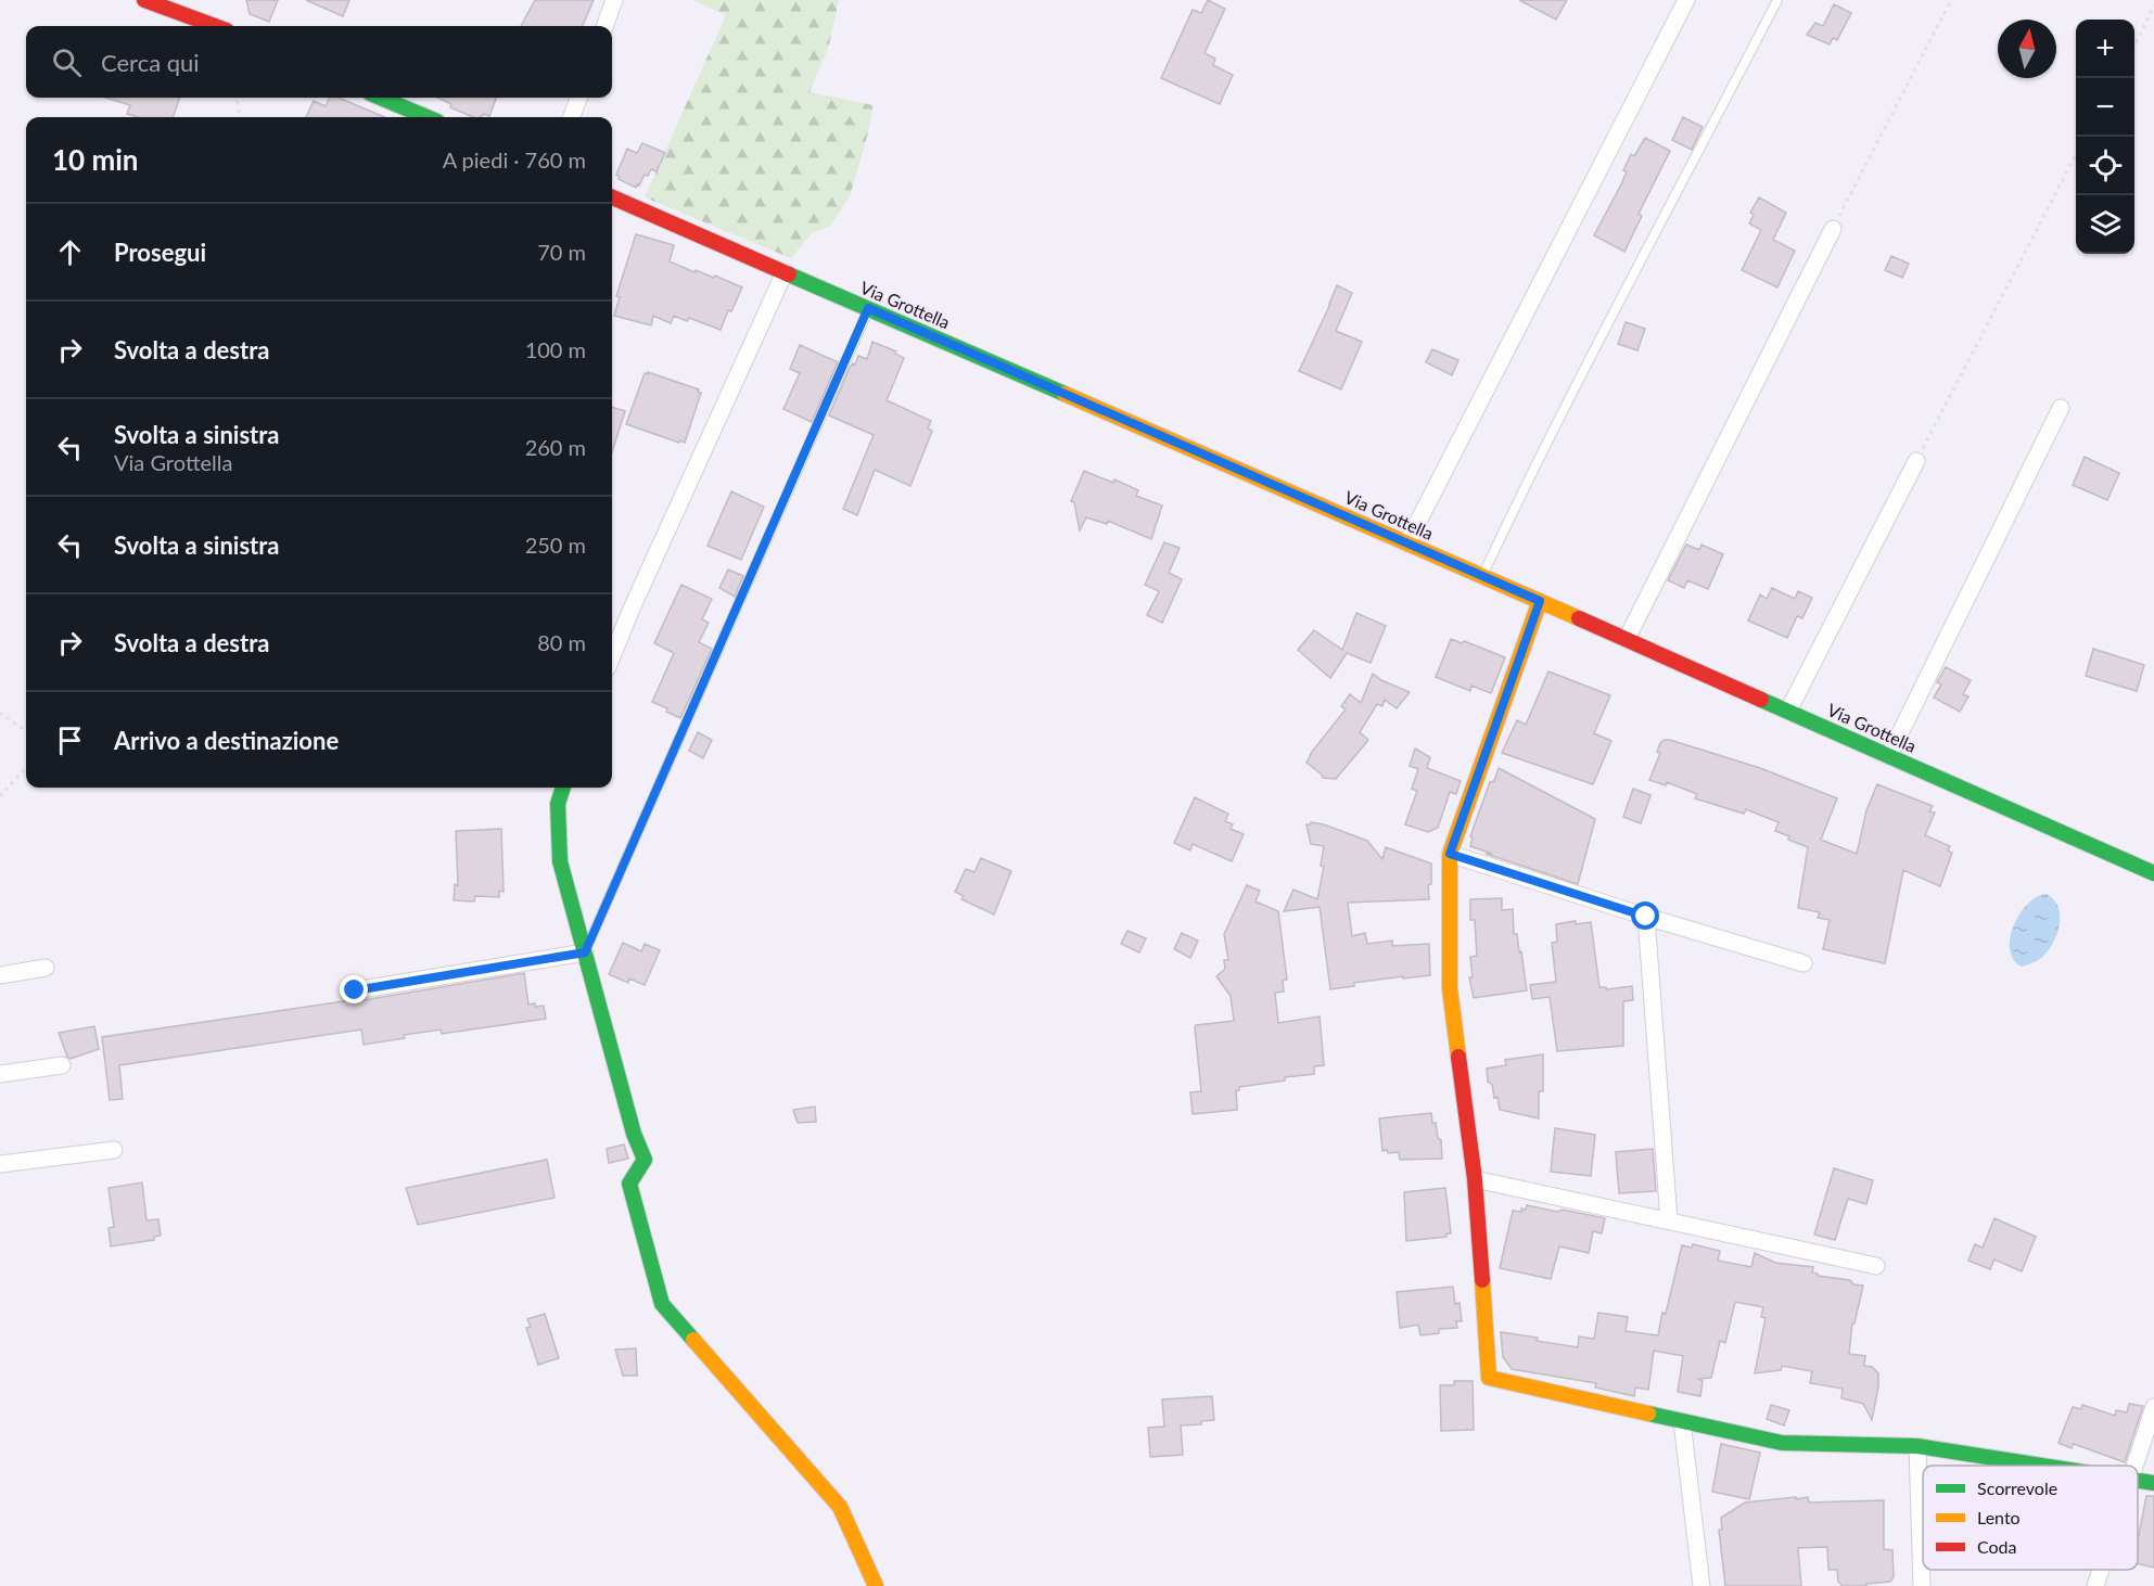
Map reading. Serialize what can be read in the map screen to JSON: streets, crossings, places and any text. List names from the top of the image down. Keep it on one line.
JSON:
{"streets":{"street":["Via Grottella"]},"legend":["Scorrevole","Lento","Coda"],"north":"top","page":{"map_buttons":["+","−"],"search":"Cerca qui","heading":["10 min","A piedi · 760 m"],"list":[["Prosegui","70 m"],["Svolta a destra","100 m"],["Svolta a sinistra","Via Grottella","260 m"],["Svolta a sinistra","250 m"],["Svolta a destra","80 m"],"Arrivo a destinazione"]}}
